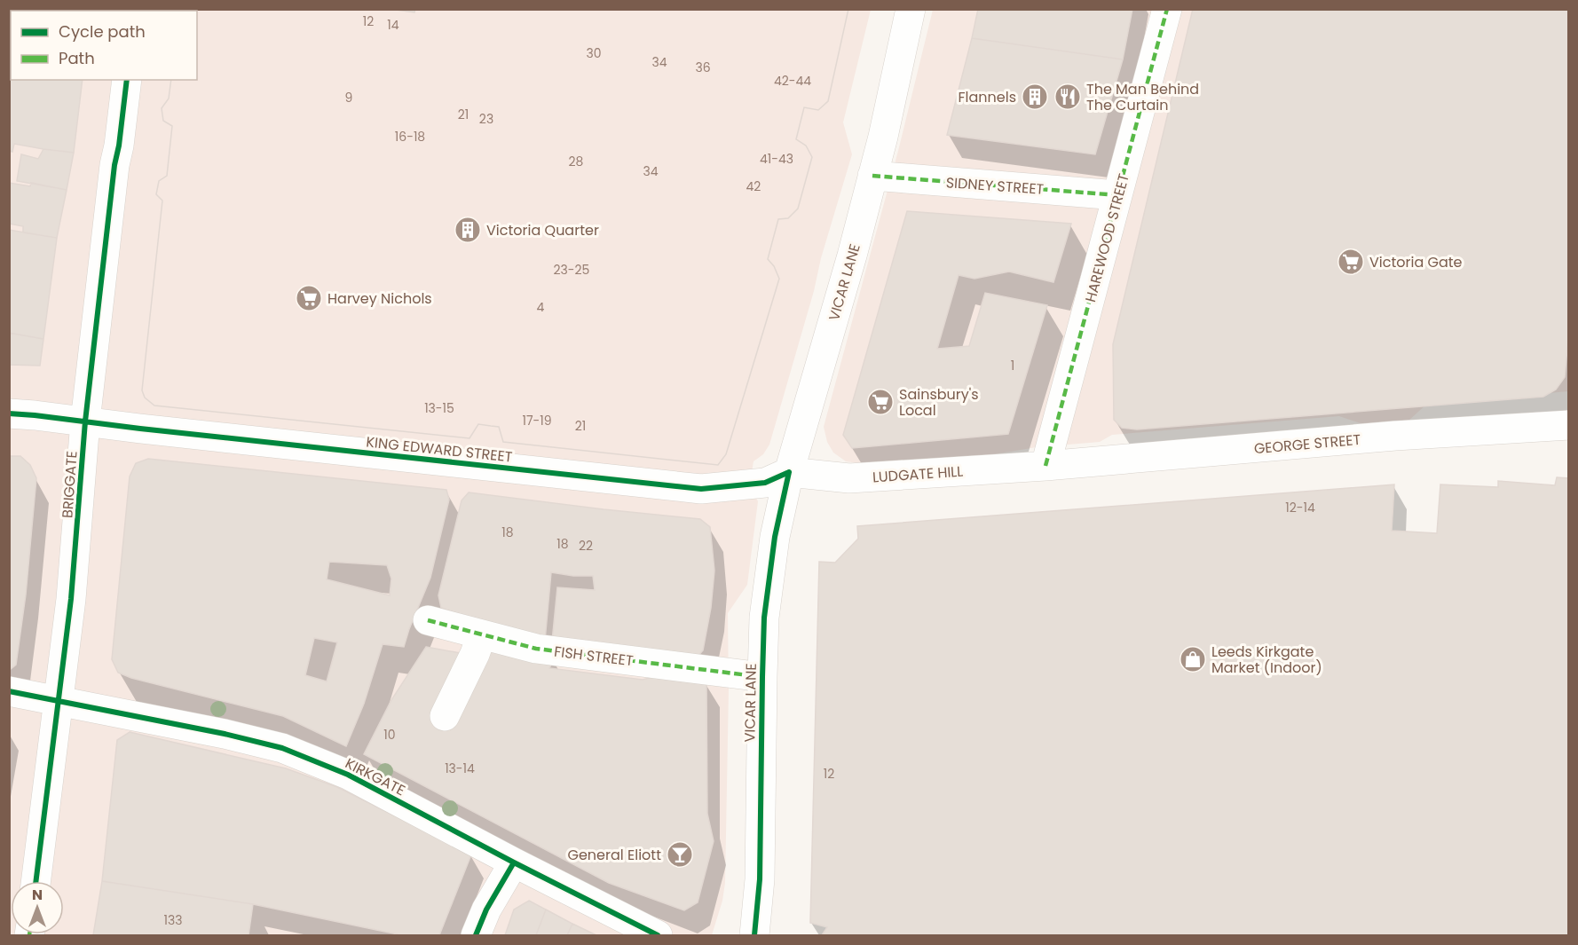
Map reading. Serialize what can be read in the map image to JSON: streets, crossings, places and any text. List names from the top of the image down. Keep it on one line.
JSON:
{"streets":{"street":["SIDNEY STREET","HAREWOOD STREET","VICAR LANE","GEORGE STREET","KING EDWARD STREET","LUDGATE HILL","BRIGGATE","FISH STREET","KIRKGATE"]},"crossings":[["SIDNEY STREET","HAREWOOD STREET"],["SIDNEY STREET","VICAR LANE"],["HAREWOOD STREET","GEORGE STREET"],["HAREWOOD STREET","LUDGATE HILL"],["VICAR LANE","KING EDWARD STREET"],["VICAR LANE","LUDGATE HILL"],["VICAR LANE","FISH STREET"],["GEORGE STREET","LUDGATE HILL"],["KING EDWARD STREET","LUDGATE HILL"],["KING EDWARD STREET","BRIGGATE"],["BRIGGATE","KIRKGATE"]],"places":{"building":["Flannels","Victoria Quarter"],"restaurant":["The Man Behind The Curtain"],"supermarket":["Victoria Gate","Harvey Nichols","Sainsbury's Local"],"shop":["Leeds Kirkgate Market (Indoor)"],"bar":["General Eliott"]},"house_numbers":["12","14","30","34","36","42-44","9","21","23","16-18","41-43","28","34","42","23-25","4","1","13-15","17-19","21","12-14","18","18","22","10","13-14","12","133"],"legend":["Cycle path","Path"],"north":"top"}
